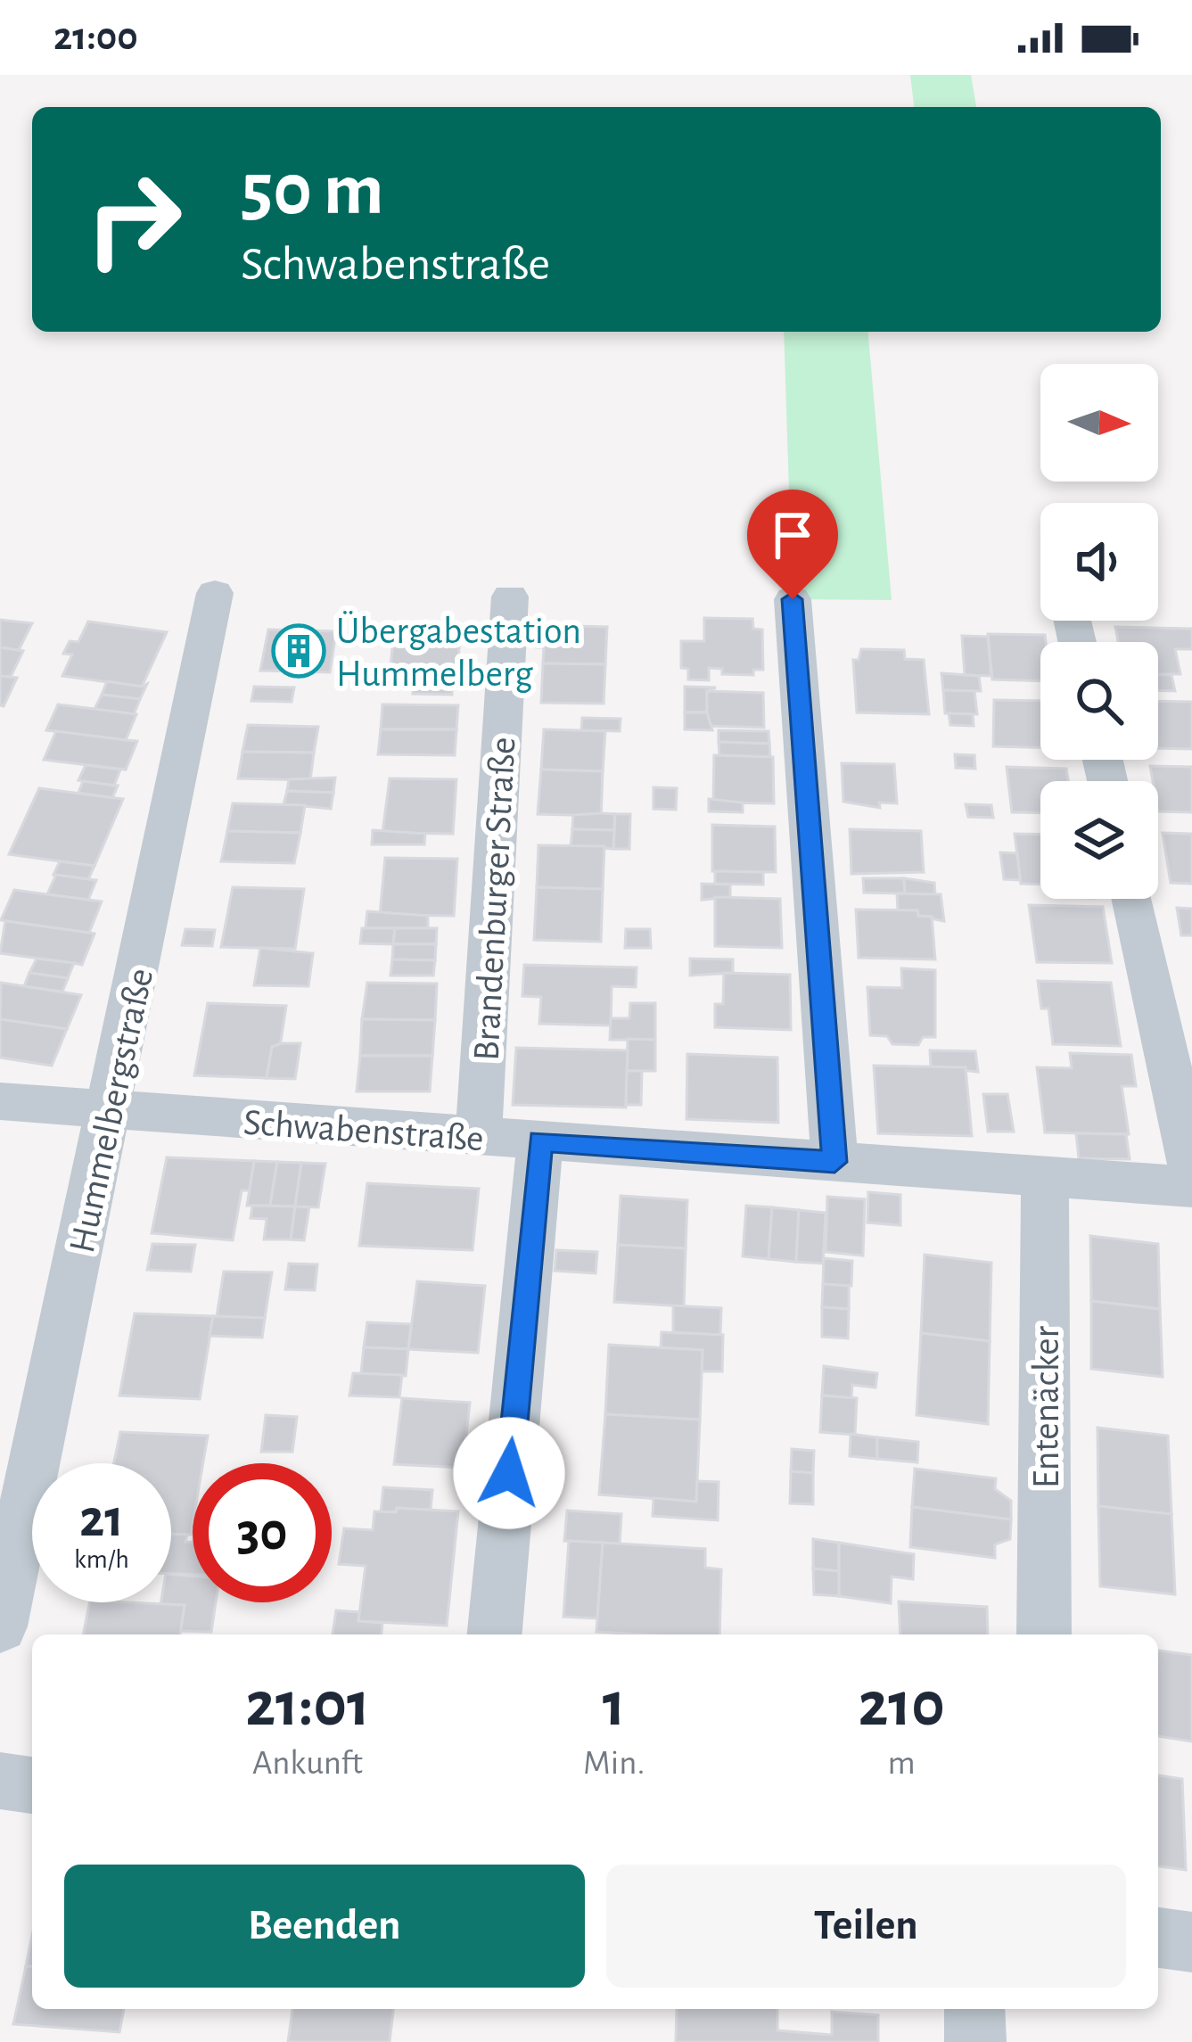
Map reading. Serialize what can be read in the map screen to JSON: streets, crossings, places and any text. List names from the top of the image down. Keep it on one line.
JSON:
{"streets":{"street":["Brandenburger Straße","Hummelbergstraße","Schwabenstraße","Entenäcker"]},"crossings":[["Brandenburger Straße","Schwabenstraße"],["Hummelbergstraße","Schwabenstraße"],["Schwabenstraße","Entenäcker"]],"places":{"building":["Übergabestation Hummelberg"]},"north":"right","page":{"status":"21:00","turn":["50 m","Schwabenstraße"],"speed":"21 km/h","limit":"30","eta":["21:01","Ankunft","1","Min.","210","m"],"buttons":["Beenden","Teilen"]}}
